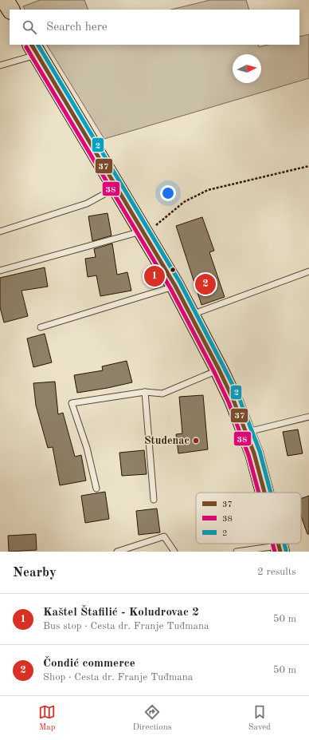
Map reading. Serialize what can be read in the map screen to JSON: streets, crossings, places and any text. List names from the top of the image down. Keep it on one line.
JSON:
{"places":["Studenac"],"lines":["transit line 37","transit line 2","transit line 38"],"legend":["37","38","2"],"north":"right","page":{"search":"Search here","pins":["1","2"],"heading":["Nearby","2 results"],"list":[{"mark":"1","name":"Kaštel Štafilić - Koludrovac 2","note":"Bus stop · Cesta dr. Franje Tuđmana","value":"50 m"},{"mark":"2","name":"Čondić commerce","note":"Shop · Cesta dr. Franje Tuđmana","value":"50 m"}],"nav":["Map","Directions","Saved"]}}
